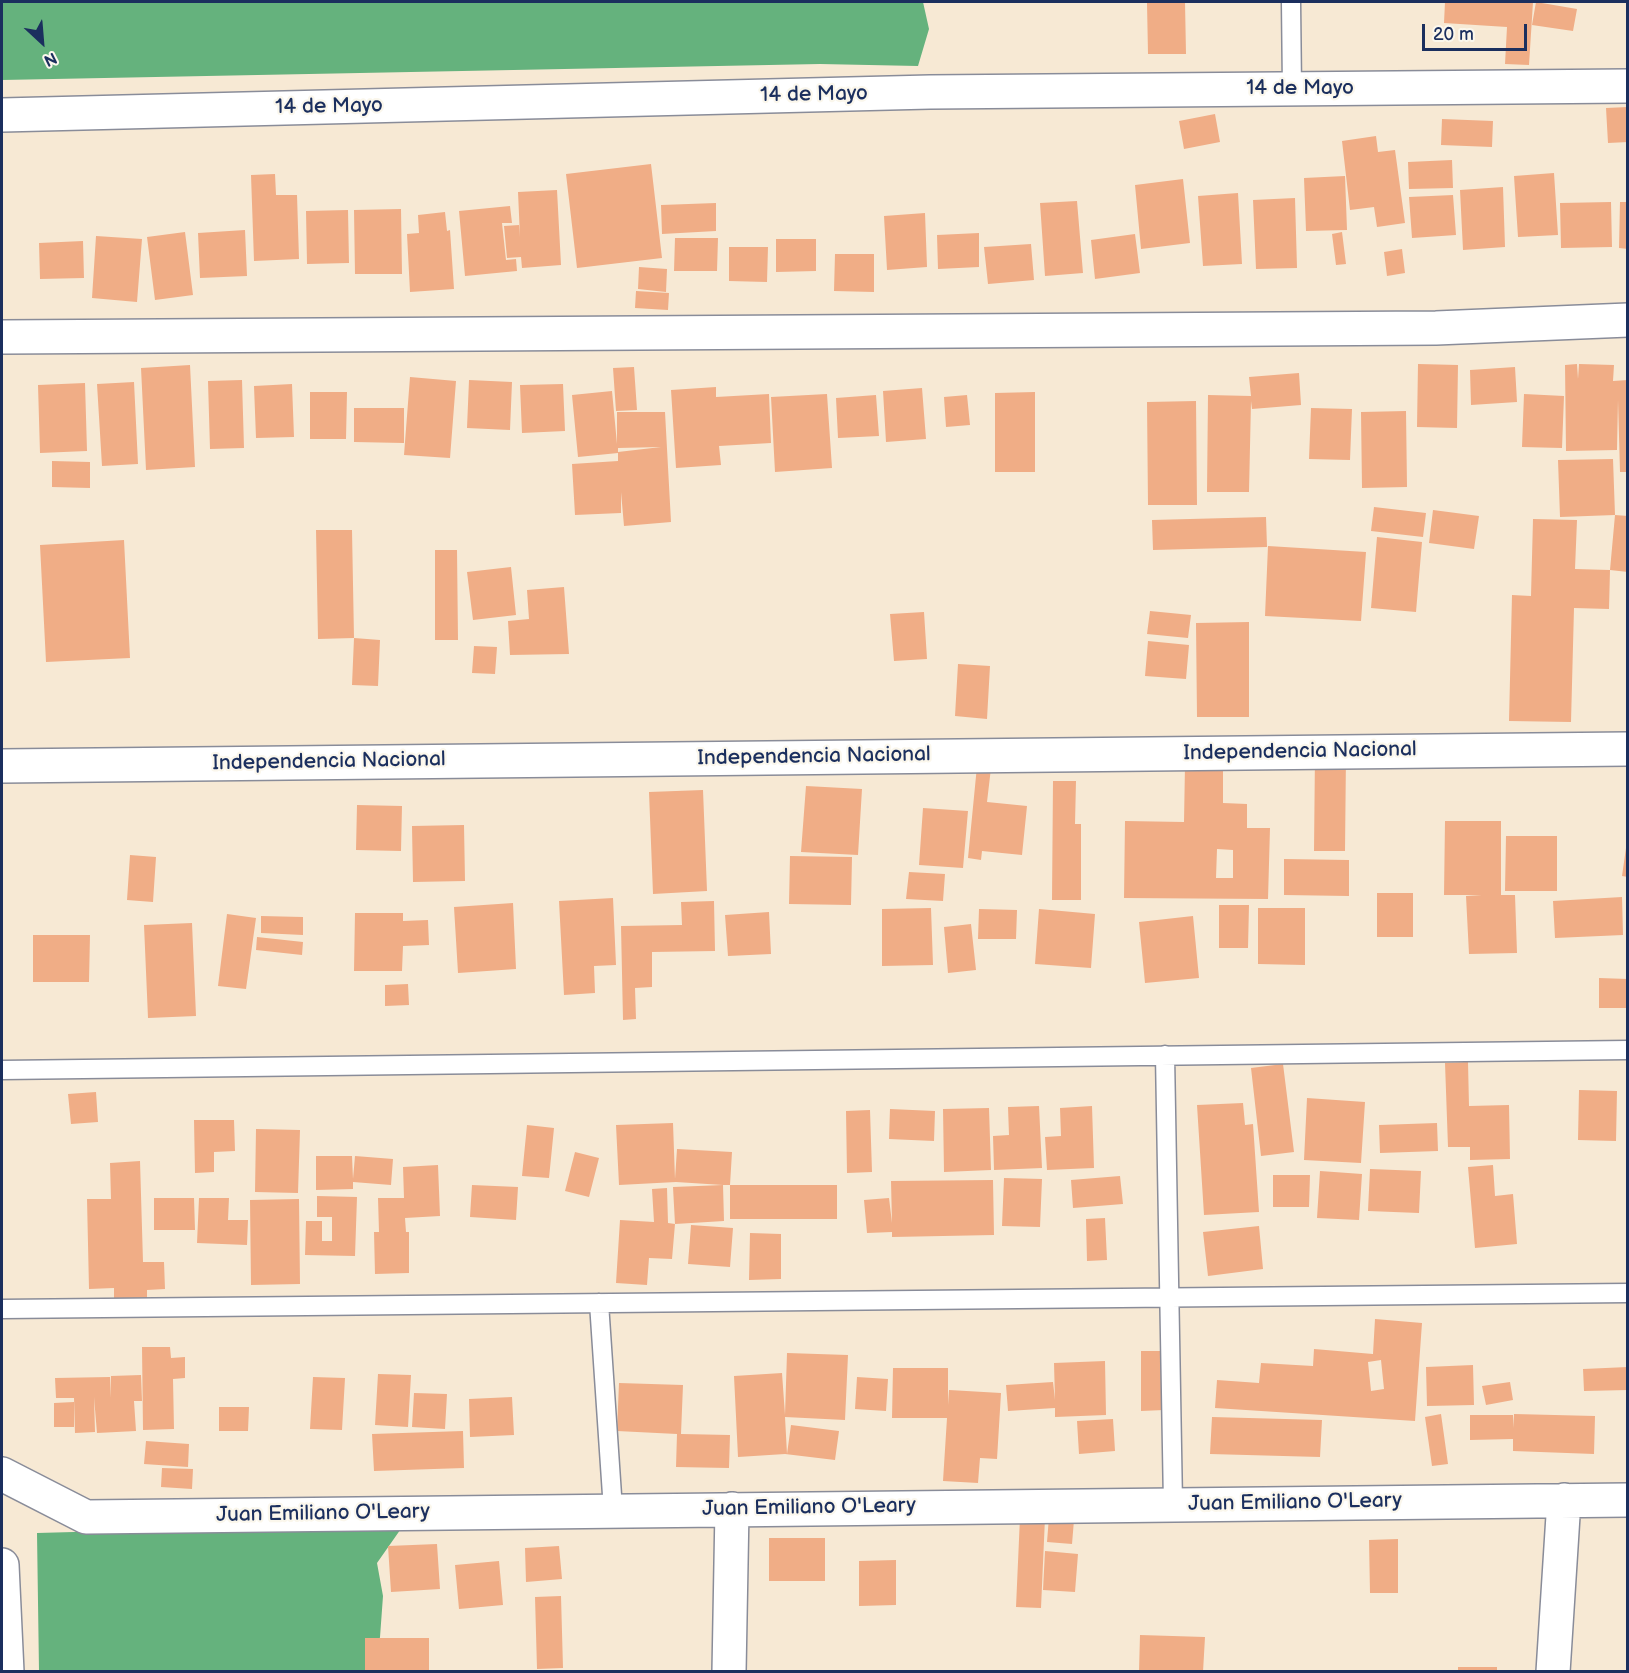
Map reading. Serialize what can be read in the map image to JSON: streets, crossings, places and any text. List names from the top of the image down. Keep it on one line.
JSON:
{"streets":{"street":["14 de Mayo","Independencia Nacional","Juan Emiliano O'Leary"]},"scale_bar":"20 m","north":"bottom right"}
